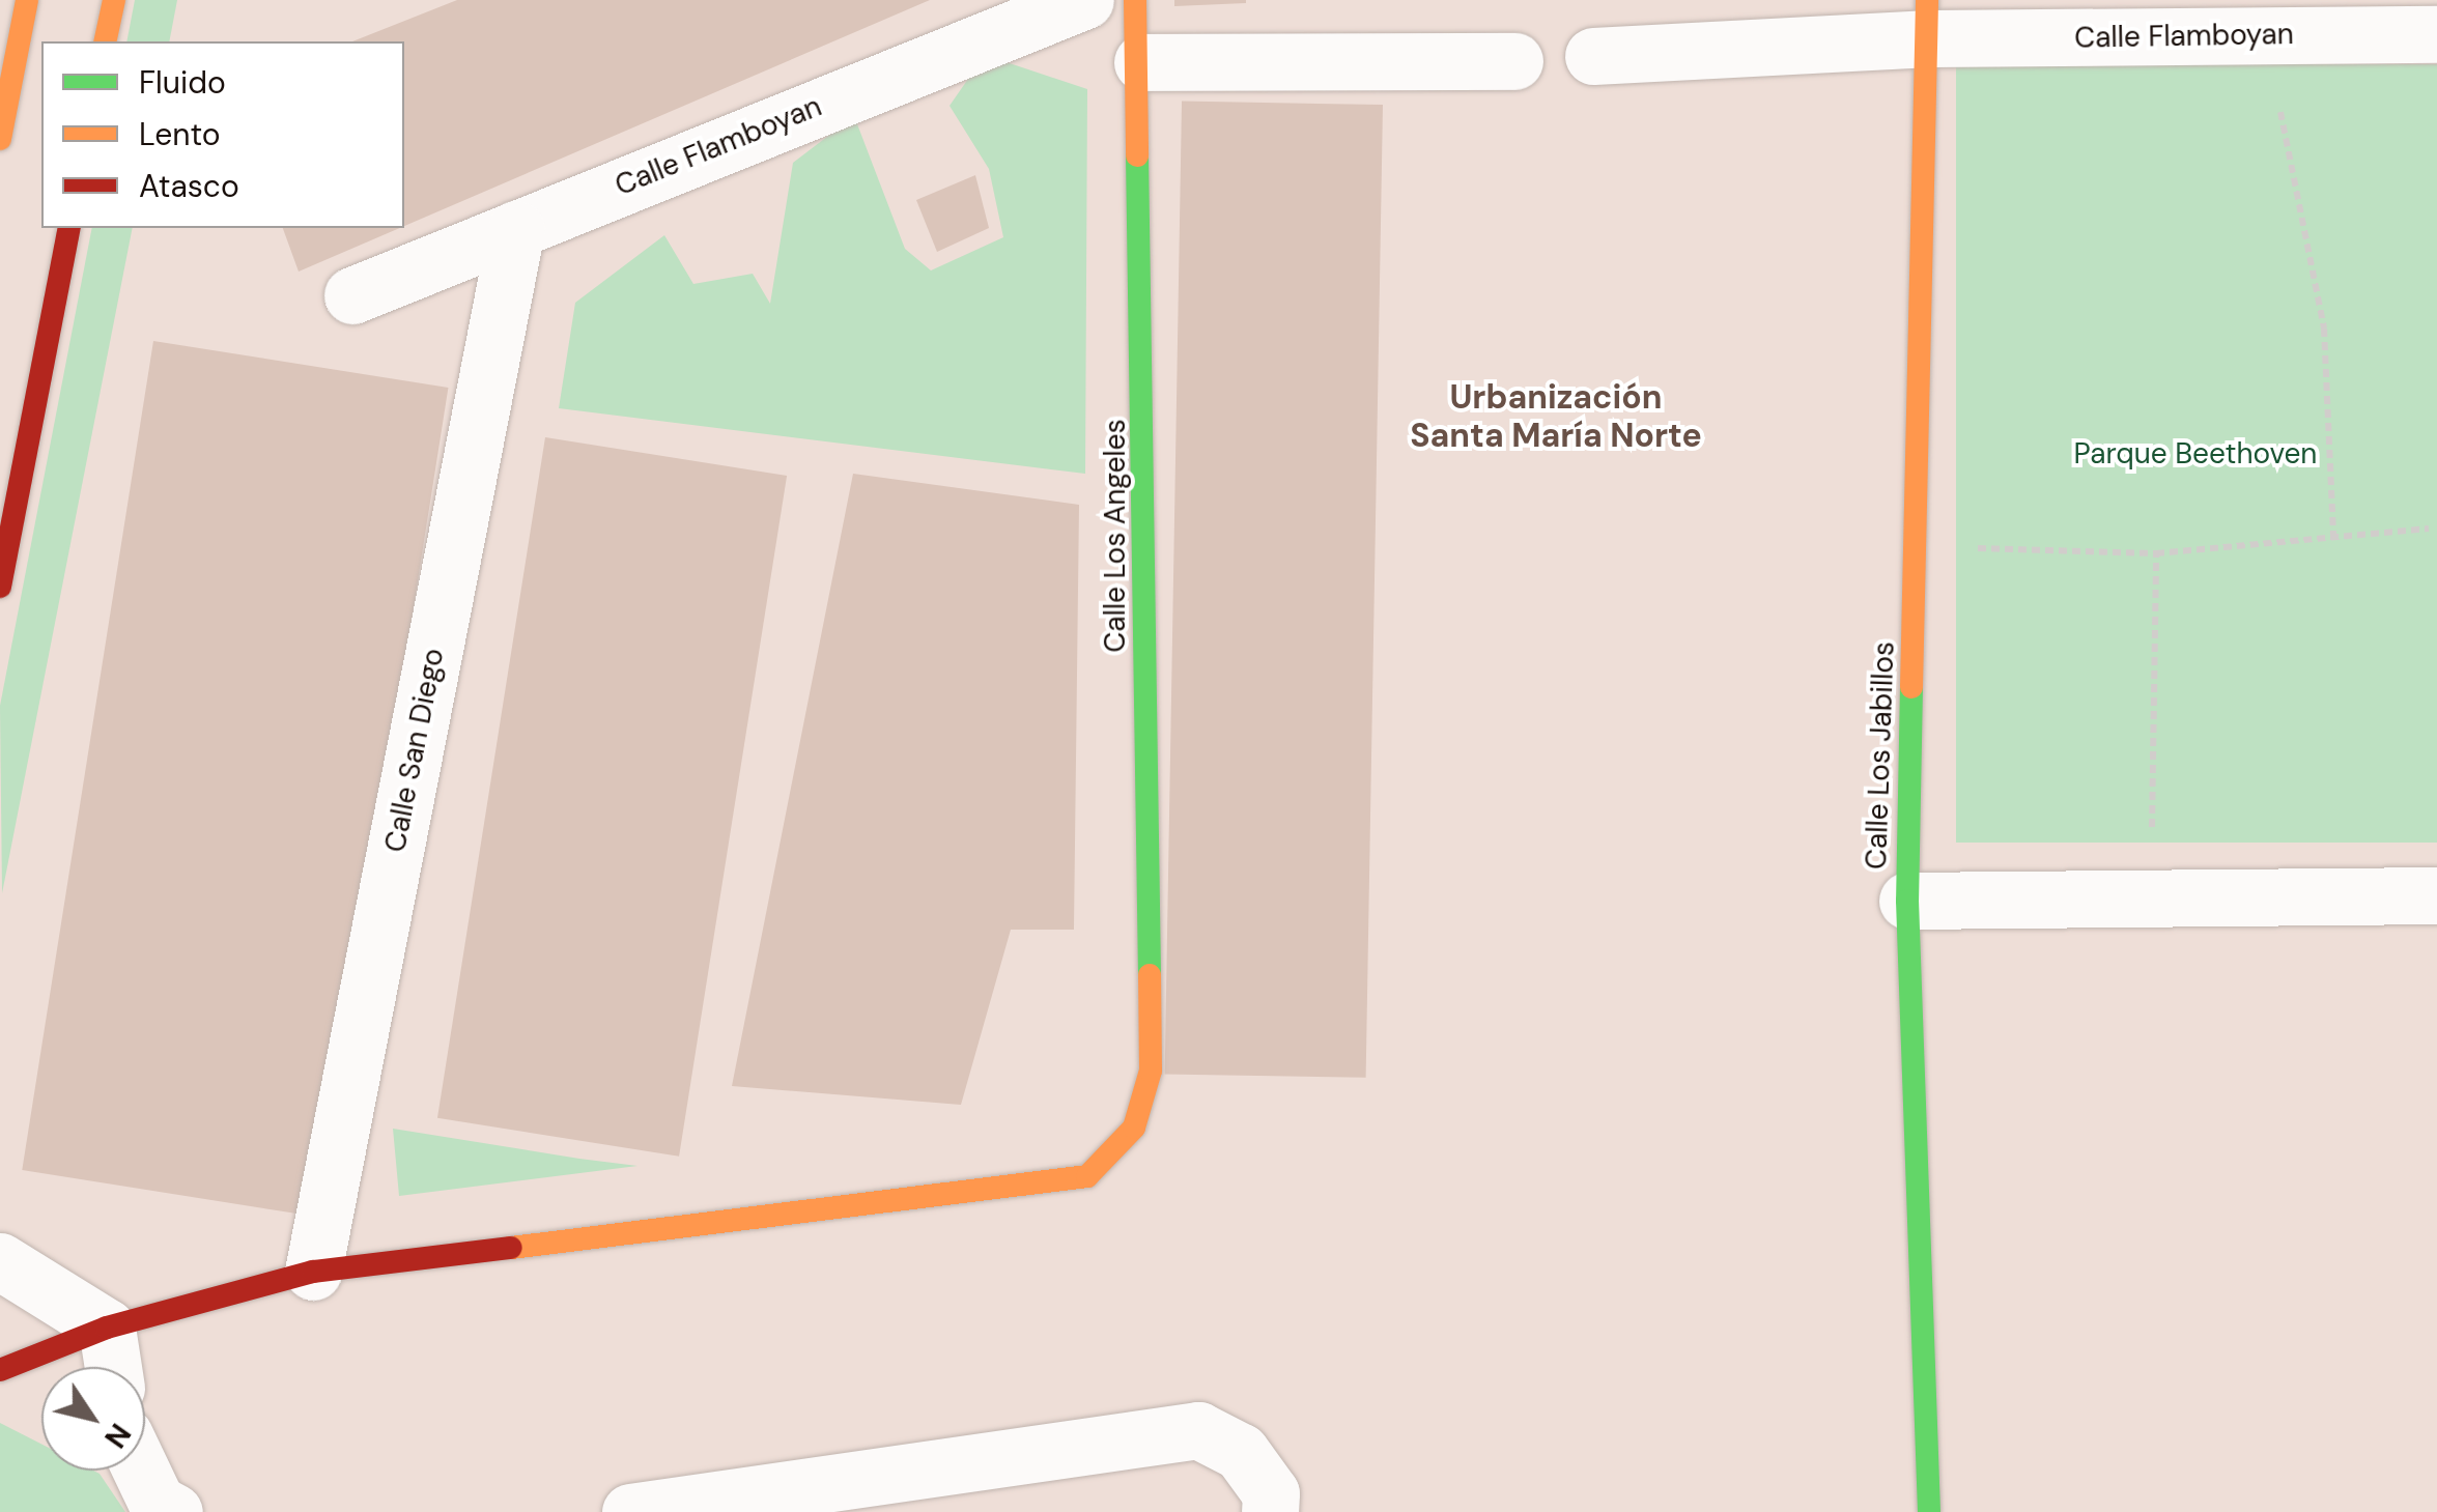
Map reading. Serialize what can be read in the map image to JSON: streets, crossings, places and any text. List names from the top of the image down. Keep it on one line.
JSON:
{"streets":{"main road":["Calle Los Angeles","Calle Los Jabillos"],"street":["Calle Flamboyan","Calle San Diego"]},"crossings":[["Calle Flamboyan","Calle San Diego"],["Calle Flamboyan","Calle Los Jabillos"],["Calle Los Angeles","Calle San Diego"]],"districts":["Urbanización Santa María Norte"],"parks":["Parque Beethoven"],"legend":["Fluido","Lento","Atasco"],"north":"bottom right"}
